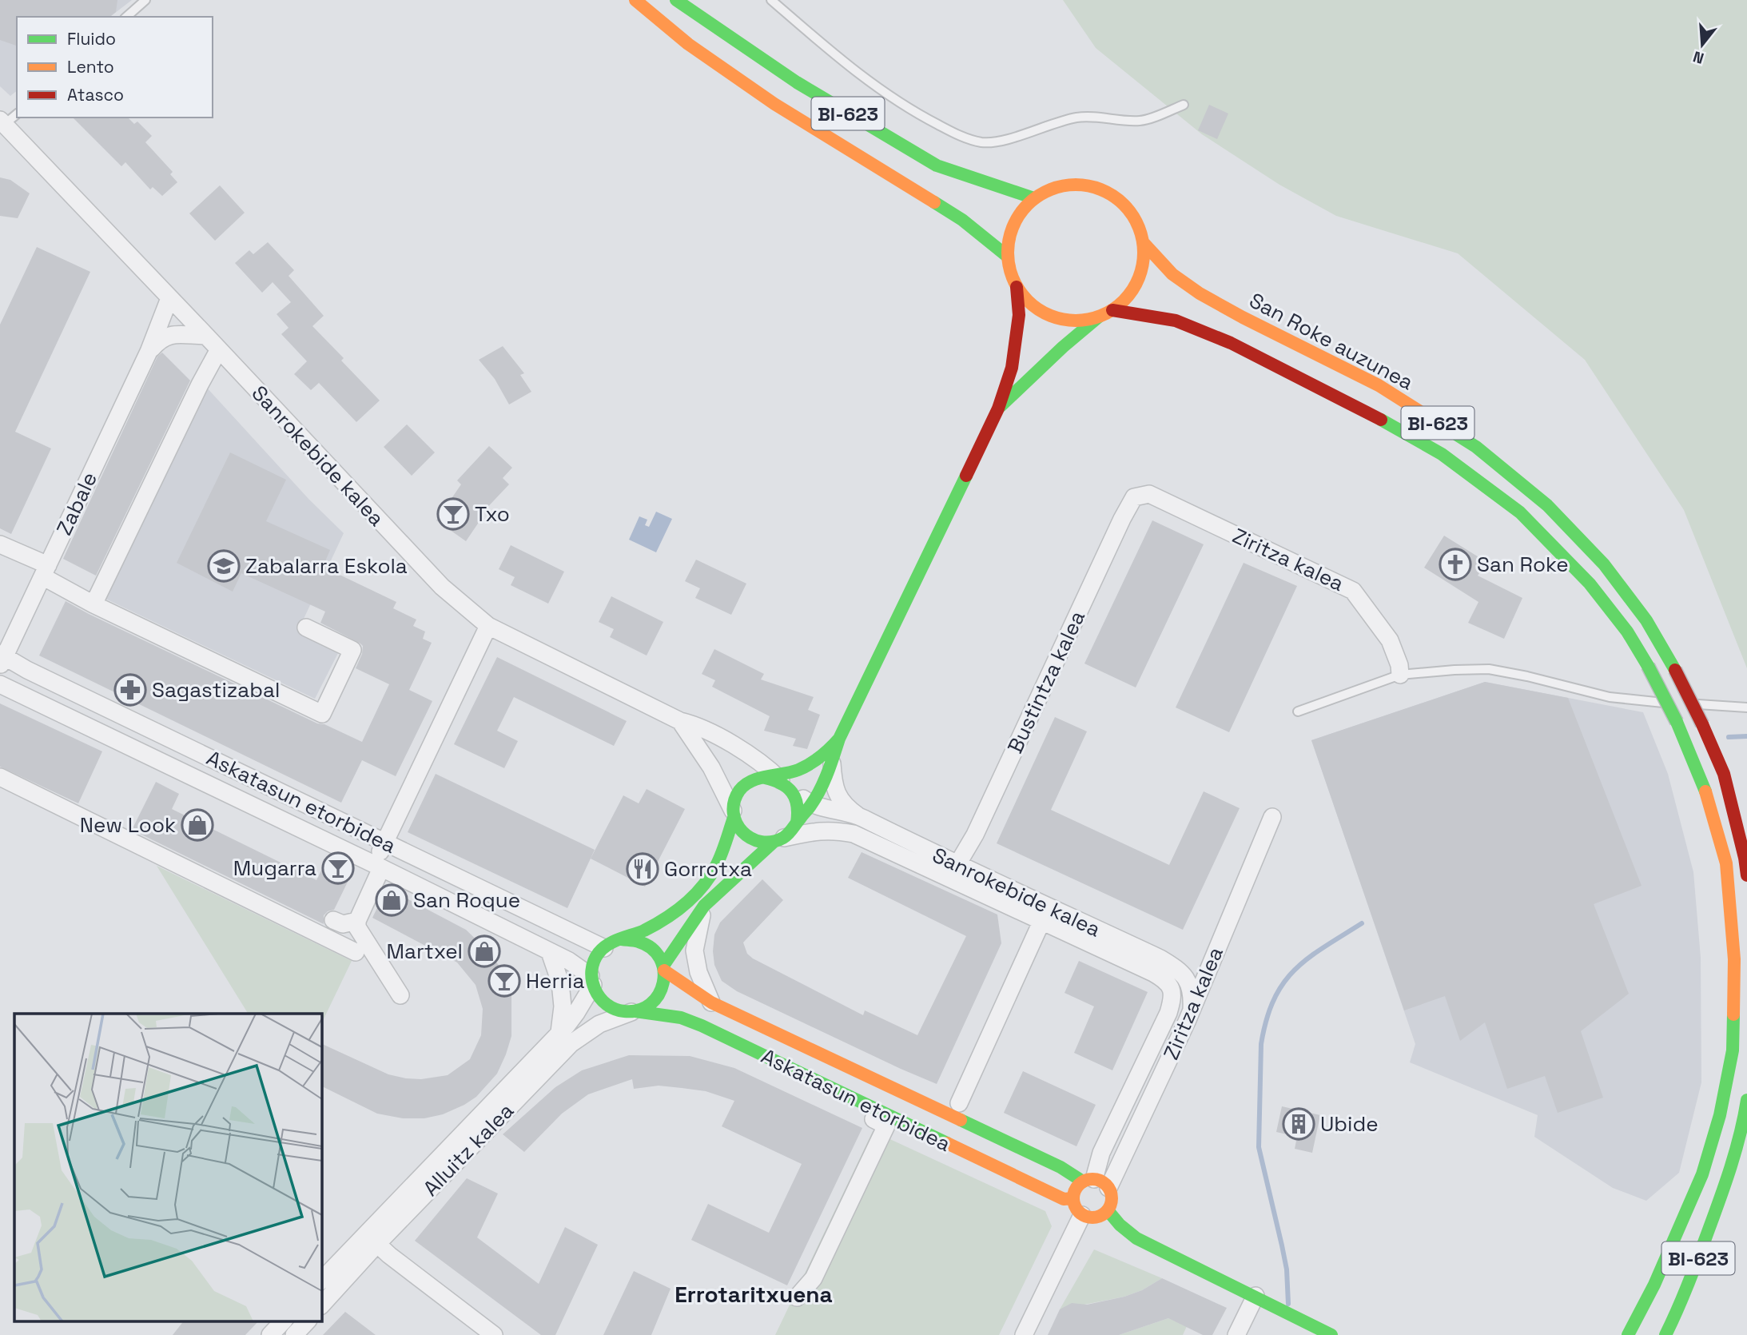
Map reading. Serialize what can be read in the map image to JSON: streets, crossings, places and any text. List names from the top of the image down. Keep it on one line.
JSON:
{"streets":{"main road":["BI-623","San Roke auzunea","Askatasun etorbidea"],"street":["Sanrokebide kalea","Zabale","Ziritza kalea","Bustintza kalea","Alluitz kalea"]},"crossings":[["BI-623","San Roke auzunea"],["Sanrokebide kalea","Zabale"],["Sanrokebide kalea","Ziritza kalea"],["Sanrokebide kalea","Bustintza kalea"],["Zabale","Askatasun etorbidea"],["Ziritza kalea","Bustintza kalea"],["Ziritza kalea","Askatasun etorbidea"],["Askatasun etorbidea","Alluitz kalea"]],"districts":["Errotaritxuena"],"places":{"bar":["Txo","Mugarra","Herria"],"church":["San Roke"],"school or university":["Zabalarra Eskola"],"pharmacy":["Sagastizabal"],"shop":["New Look","San Roque","Martxel"],"restaurant":["Gorrotxa"],"building":["Ubide"]},"legend":["Fluido","Lento","Atasco"],"north":"bottom"}
